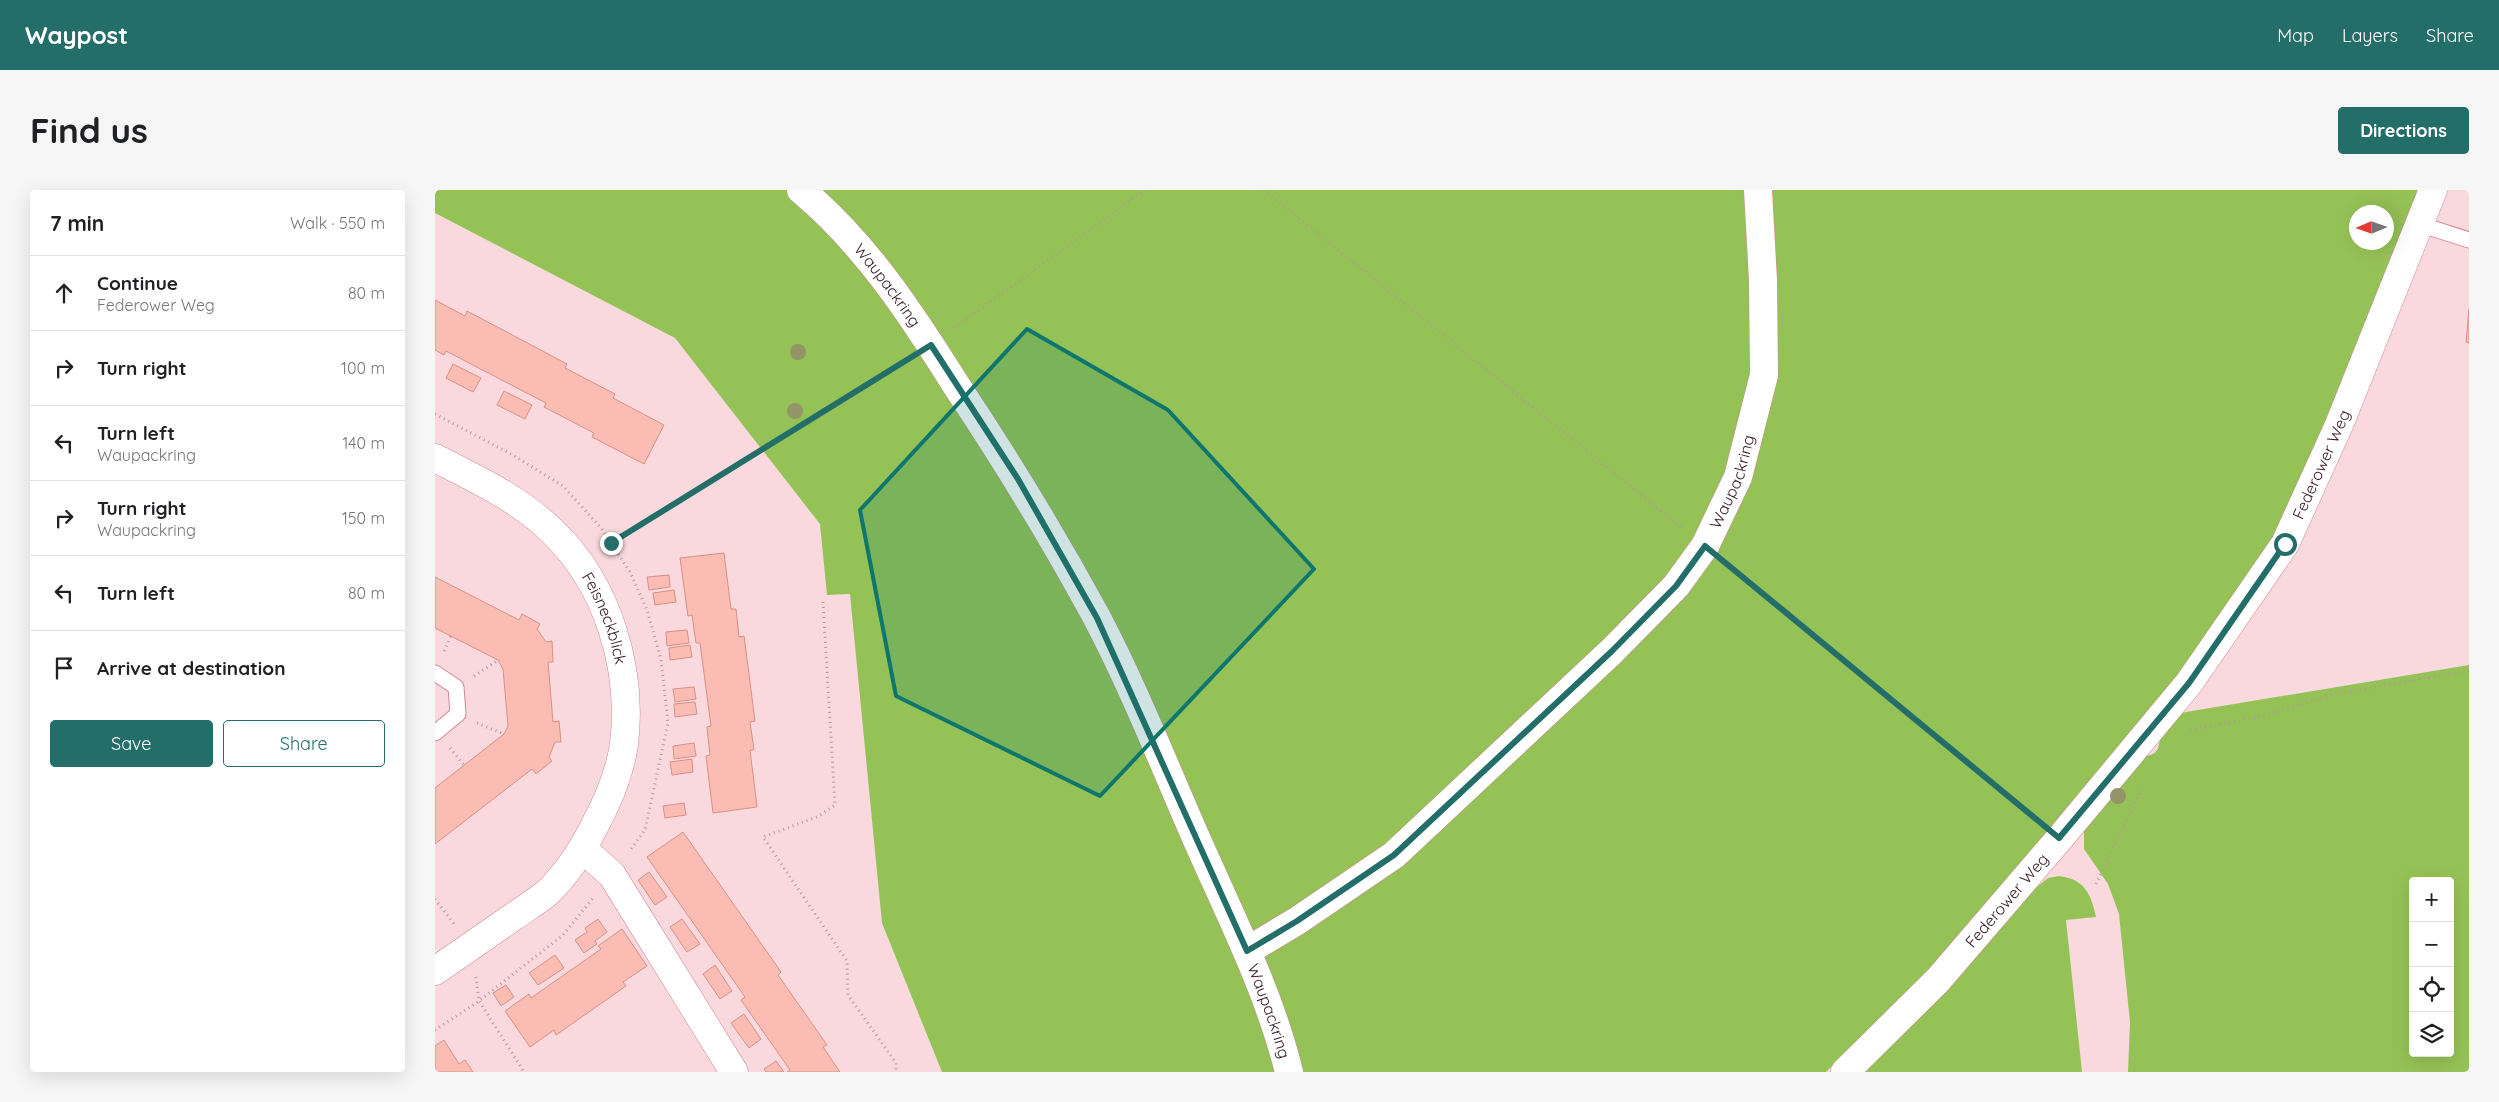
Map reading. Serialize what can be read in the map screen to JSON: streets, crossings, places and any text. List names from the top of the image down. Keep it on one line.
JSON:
{"streets":{"street":["Waupackring","Federower Weg","Feisneckblick"]},"north":"left","page":{"header":"Waypost","nav":["Map","Layers","Share"],"buttons":["Directions",["Save","Share"]],"title":"Find us","heading":["7 min","Walk · 550 m"],"list":[["Continue","Federower Weg","80 m"],["Turn right","100 m"],["Turn left","Waupackring","140 m"],["Turn right","Waupackring","150 m"],["Turn left","80 m"],"Arrive at destination"],"map_buttons":["+","−"]}}
